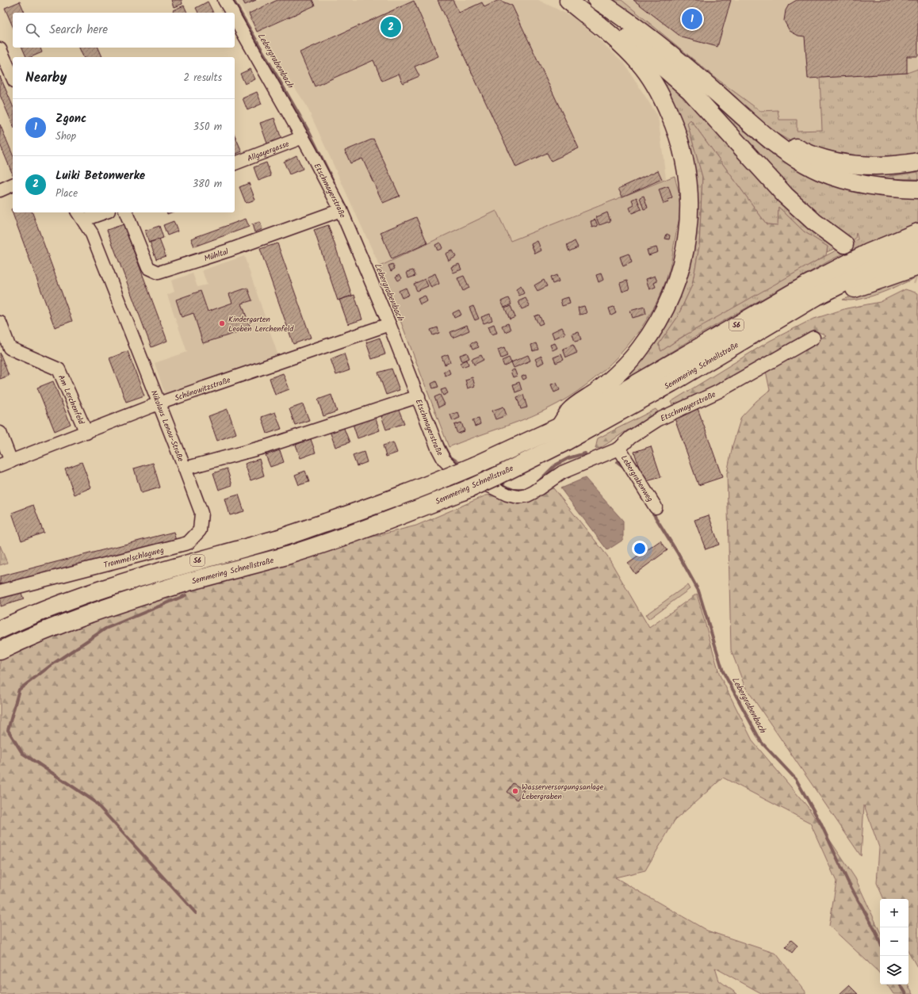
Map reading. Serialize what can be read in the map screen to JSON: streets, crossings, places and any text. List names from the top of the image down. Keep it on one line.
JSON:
{"streets":{"highway":["S6","Semmering Schnellstraße"],"street":["Allgayergasse","Etschmayerstraße","Mühltal","Schönowitzstraße","Am Lerchenfeld","Nikolaus Lenau-Straße","Lebergrabenweg","Trommelschlagweg"]},"crossings":[["Allgayergasse","Etschmayerstraße"],["Etschmayerstraße","Mühltal"],["Etschmayerstraße","Schönowitzstraße"],["Etschmayerstraße","Nikolaus Lenau-Straße"],["Etschmayerstraße","Lebergrabenweg"],["Schönowitzstraße","Am Lerchenfeld"],["Schönowitzstraße","Nikolaus Lenau-Straße"],["Nikolaus Lenau-Straße","Trommelschlagweg"]],"water":["Lebergrabenbach"],"places":["Kindergarten Leoben Lerchenfeld","Wasserversorgungsanlage Lebergraben"],"page":{"pins":["1","2"],"search":"Search here","heading":["Nearby","2 results"],"list":[{"mark":"1","name":"Zgonc","note":"Shop","value":"350 m"},{"mark":"2","name":"Luiki Betonwerke","note":"Place","value":"380 m"}],"map_buttons":["+","−"]}}
